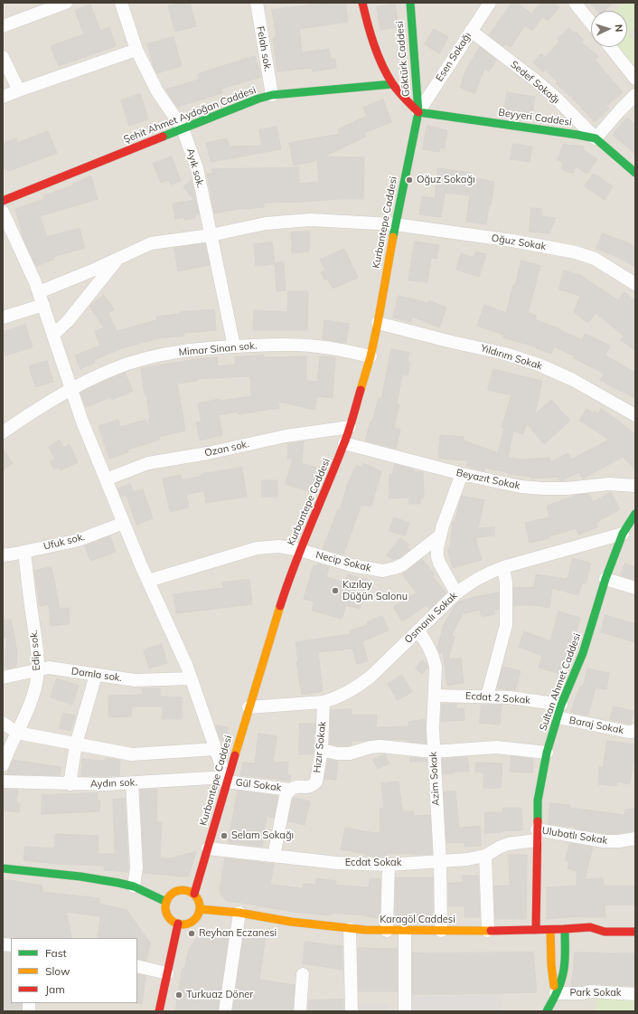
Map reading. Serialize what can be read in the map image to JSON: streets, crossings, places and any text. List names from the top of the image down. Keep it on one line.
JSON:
{"streets":{"main road":["Göktürk Caddesi","Şehit Ahmet Aydoğan Caddesi","Beyyeri Caddesi","Kurbantepe Caddesi","Sultan Ahmet Caddesi","Karagöl Caddesi"],"street":["Felah sok.","Esen Sokağı","Sedef Sokağı","Ayık sok.","Oğuz Sokak","Mimar Sinan sok.","Yıldırım Sokak","Ozan sok.","Beyazıt Sokak","Ufuk sok.","Necip Sokak","Osmanlı Sokak","Edip sok.","Damla sok.","Ecdat 2 Sokak","Baraj Sokak","Hızır Sokak","Azim Sokak","Aydın sok.","Gül Sokak","Ulubatlı Sokak","Ecdat Sokak","Park Sokak"]},"crossings":[["Felah sok.","Şehit Ahmet Aydoğan Caddesi"],["Esen Sokağı","Göktürk Caddesi"],["Esen Sokağı","Sedef Sokağı"],["Esen Sokağı","Beyyeri Caddesi"],["Esen Sokağı","Kurbantepe Caddesi"],["Göktürk Caddesi","Beyyeri Caddesi"],["Göktürk Caddesi","Kurbantepe Caddesi"],["Sedef Sokağı","Beyyeri Caddesi"],["Şehit Ahmet Aydoğan Caddesi","Ayık sok."],["Beyyeri Caddesi","Kurbantepe Caddesi"],["Ayık sok.","Oğuz Sokak"],["Ayık sok.","Mimar Sinan sok."],["Kurbantepe Caddesi","Oğuz Sokak"],["Kurbantepe Caddesi","Mimar Sinan sok."],["Kurbantepe Caddesi","Yıldırım Sokak"],["Kurbantepe Caddesi","Ozan sok."],["Kurbantepe Caddesi","Beyazıt Sokak"],["Kurbantepe Caddesi","Necip Sokak"],["Kurbantepe Caddesi","Osmanlı Sokak"],["Kurbantepe Caddesi","Aydın sok."],["Kurbantepe Caddesi","Gül Sokak"],["Kurbantepe Caddesi","Ecdat Sokak"],["Kurbantepe Caddesi","Karagöl Caddesi"],["Ufuk sok.","Edip sok."],["Osmanlı Sokak","Sultan Ahmet Caddesi"],["Osmanlı Sokak","Hızır Sokak"],["Osmanlı Sokak","Azim Sokak"],["Edip sok.","Damla sok."],["Sultan Ahmet Caddesi","Ecdat 2 Sokak"],["Sultan Ahmet Caddesi","Baraj Sokak"],["Sultan Ahmet Caddesi","Ulubatlı Sokak"],["Sultan Ahmet Caddesi","Ecdat Sokak"],["Sultan Ahmet Caddesi","Karagöl Caddesi"],["Ecdat 2 Sokak","Azim Sokak"],["Hızır Sokak","Gül Sokak"],["Azim Sokak","Ecdat Sokak"],["Azim Sokak","Karagöl Caddesi"],["Aydın sok.","Gül Sokak"],["Ulubatlı Sokak","Ecdat Sokak"]],"places":["Oğuz Sokağı","Kızılay Düğün Salonu","Selam Sokağı","Reyhan Eczanesi","Turkuaz Döner"],"legend":["Fast","Slow","Jam"],"north":"right"}
